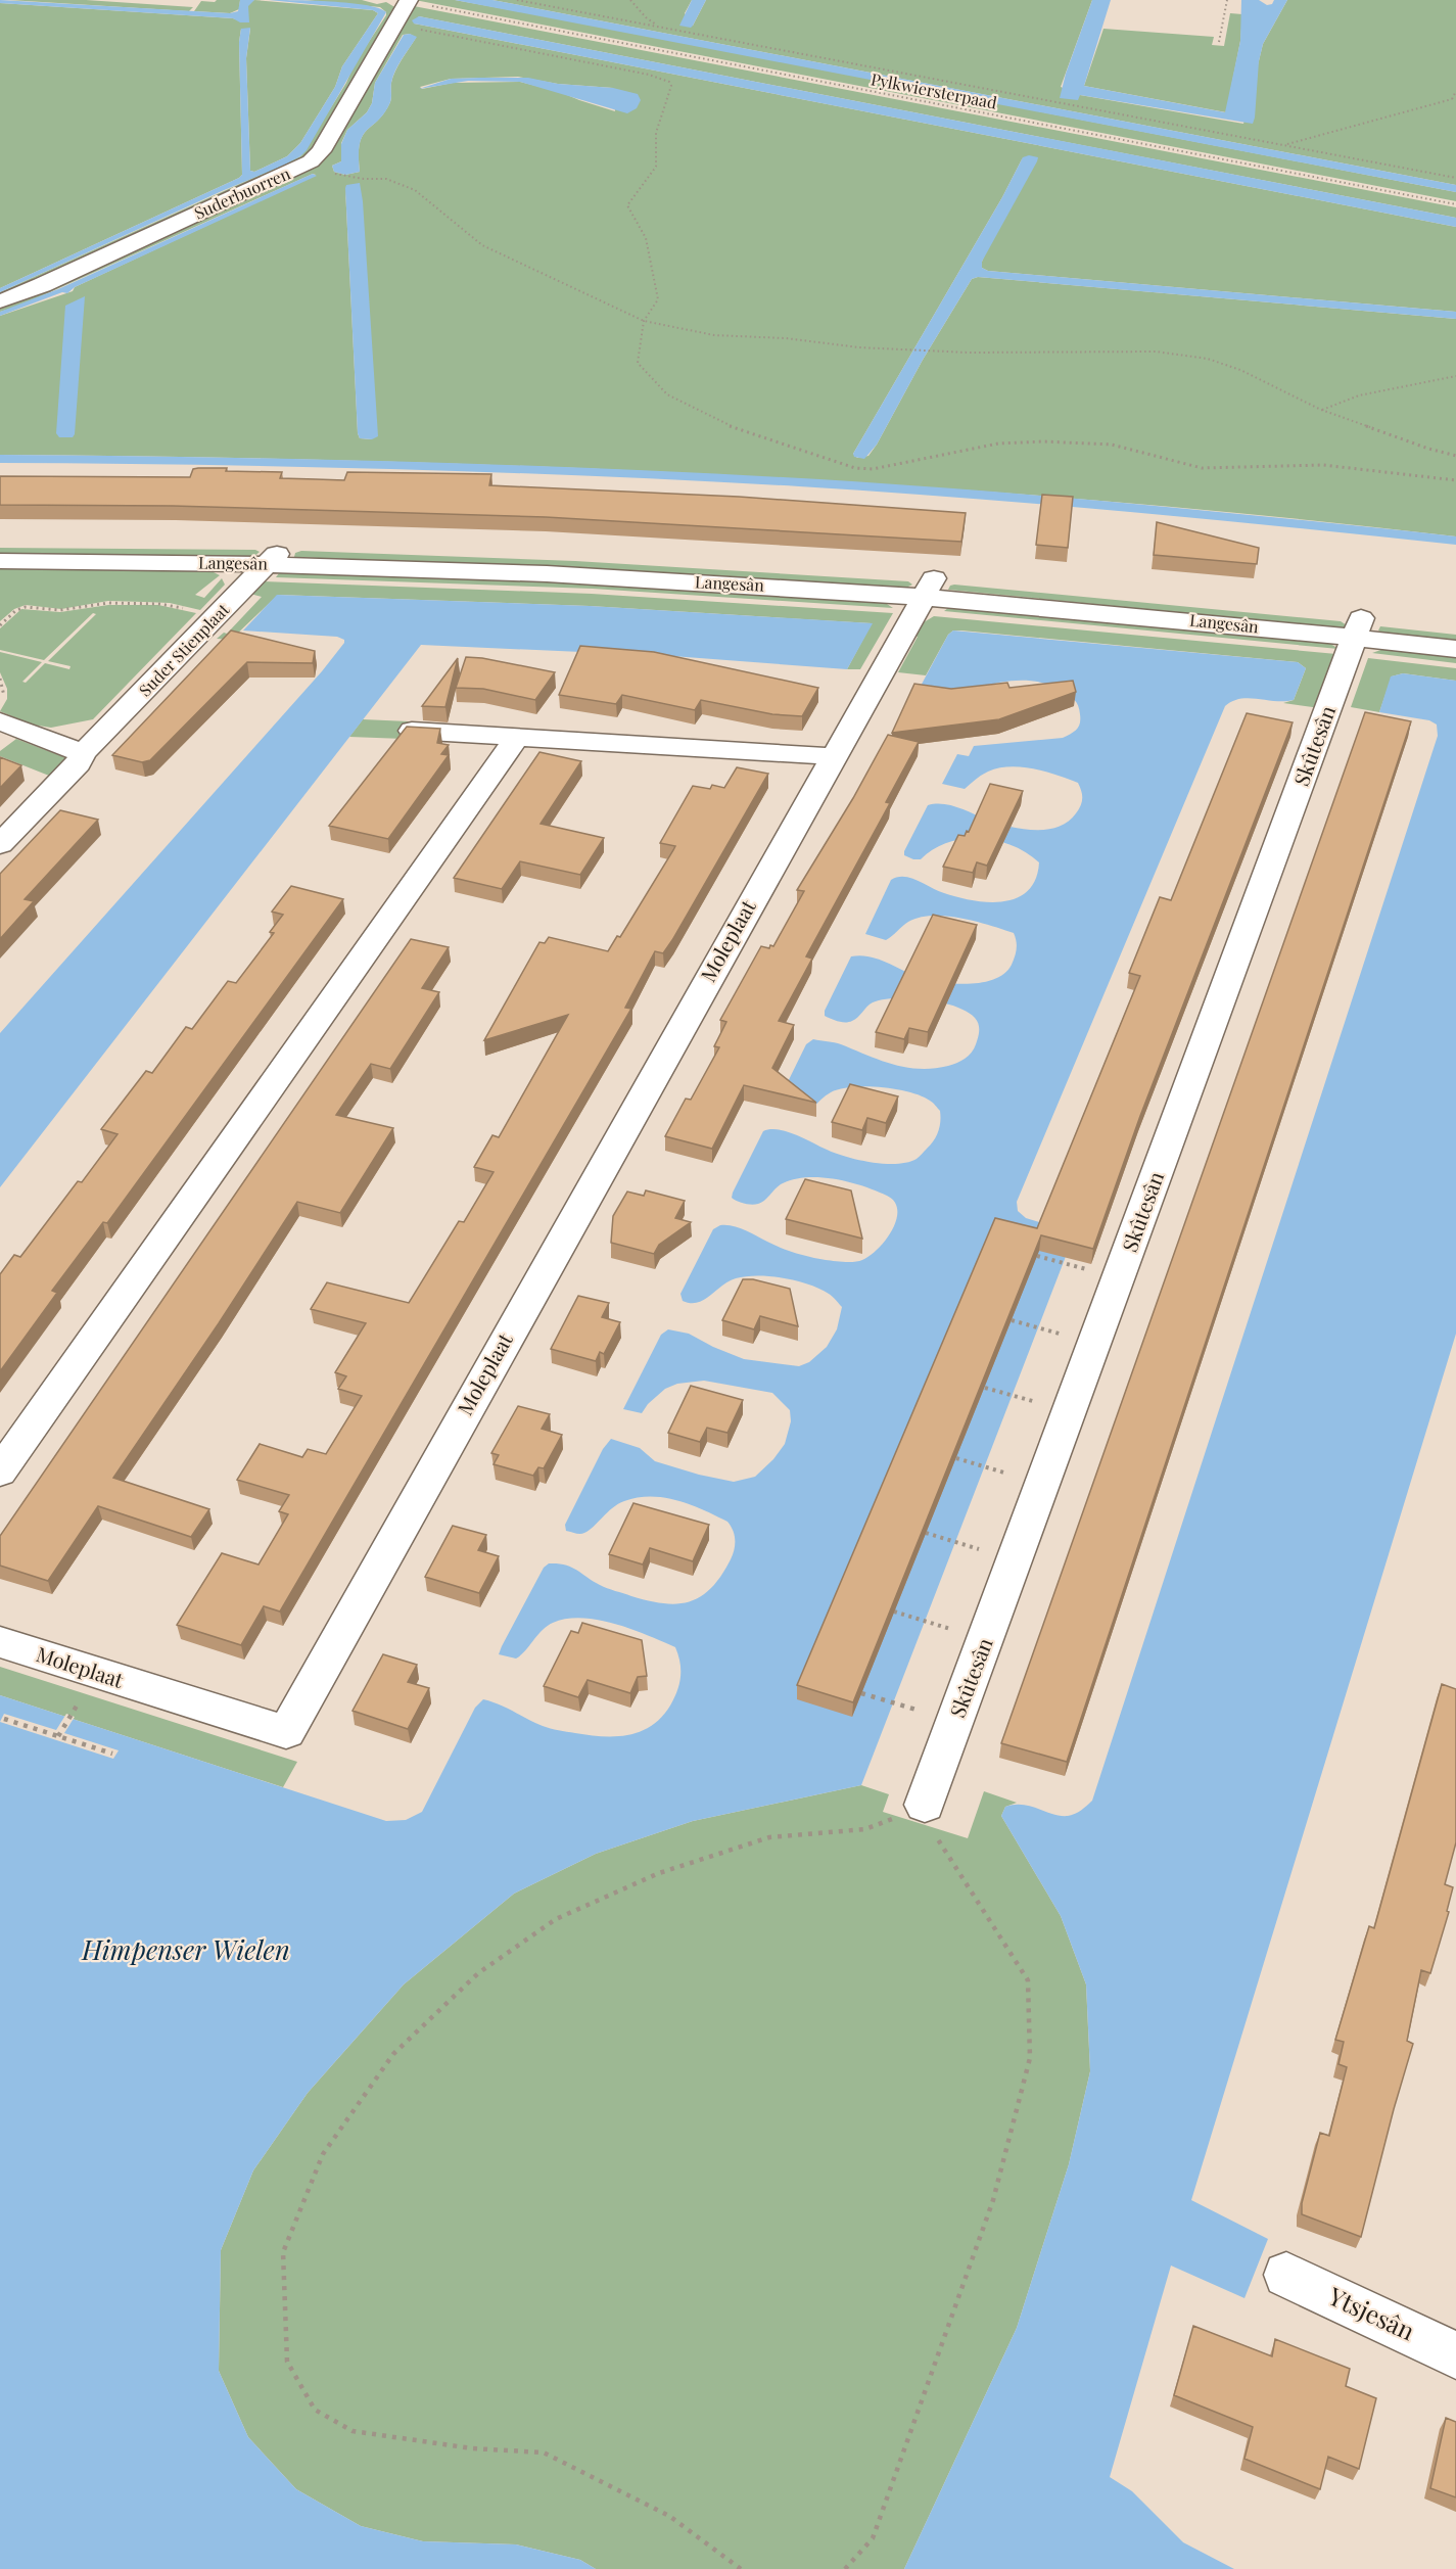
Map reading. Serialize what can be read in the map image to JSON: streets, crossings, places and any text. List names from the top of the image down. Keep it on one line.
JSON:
{"streets":{"street":["Suderbuorren","Langesân","Suder Stienplaat","Skûtesân","Moleplaat","Ytsjesân"],"path":["Pylkwiersterpaad"]},"crossings":[["Pylkwiersterpaad","Suderbuorren"],["Langesân","Suder Stienplaat"],["Langesân","Skûtesân"],["Langesân","Moleplaat"]],"water":["Himpenser Wielen"]}
